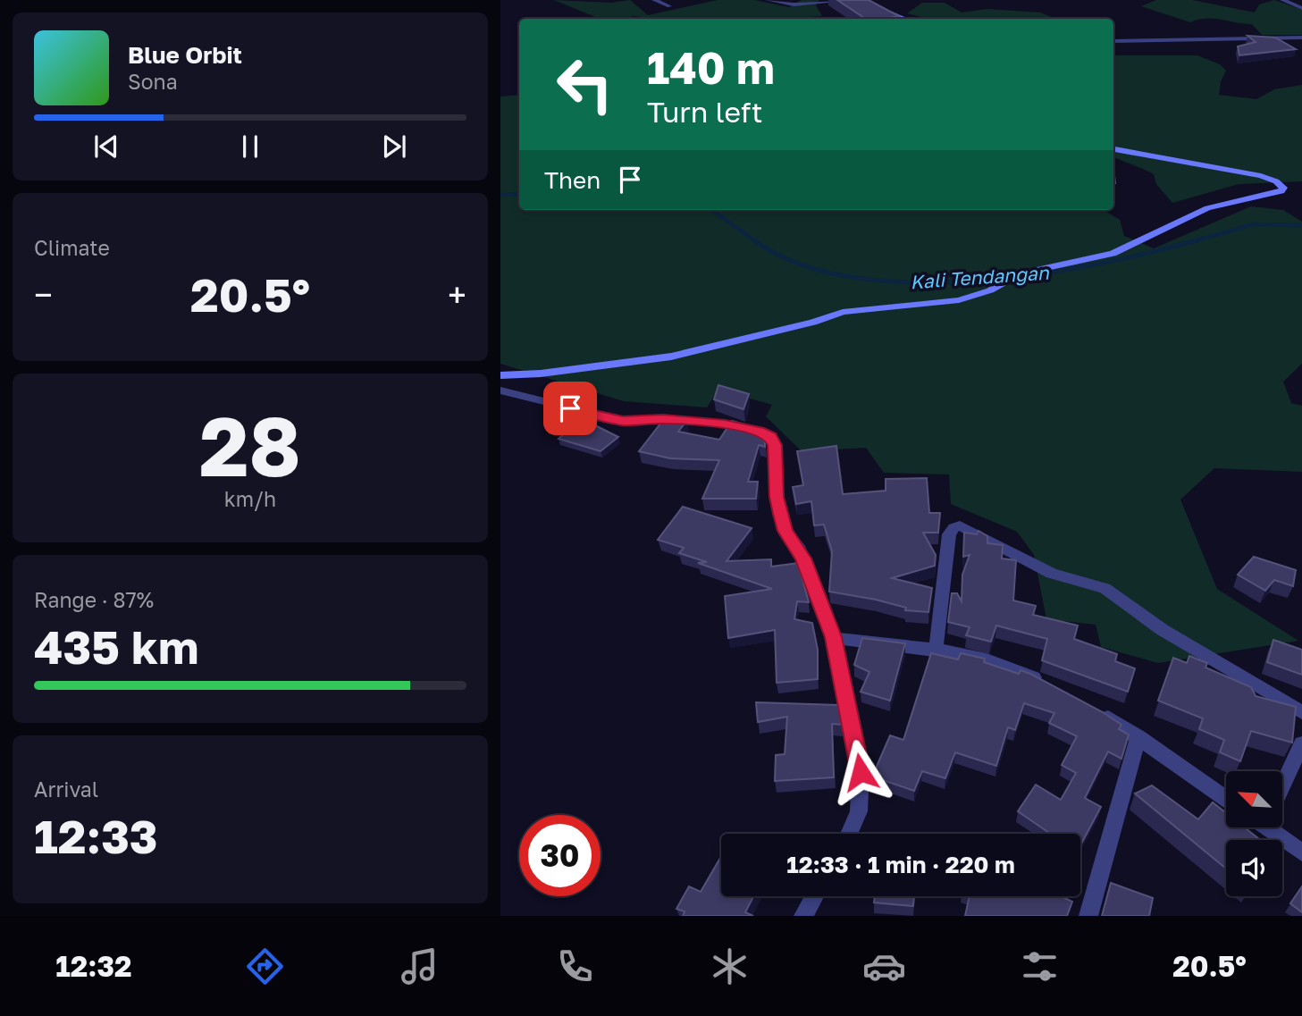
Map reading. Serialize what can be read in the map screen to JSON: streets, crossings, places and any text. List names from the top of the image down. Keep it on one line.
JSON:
{"water":["Kali Tendangan"],"north":"top left","page":{"turn":["140 m","Turn left"],"song":["Blue Orbit","Sona"],"then":"Then","tile":["Climate",["28","km/h"],["Range · 87%","435 km"],["Arrival","12:33"]],"heat":["−","20.5°","+"],"limit":"30","trip":"12:33 · 1 min · 220 m","tabs":["12:32","20.5°"]}}
